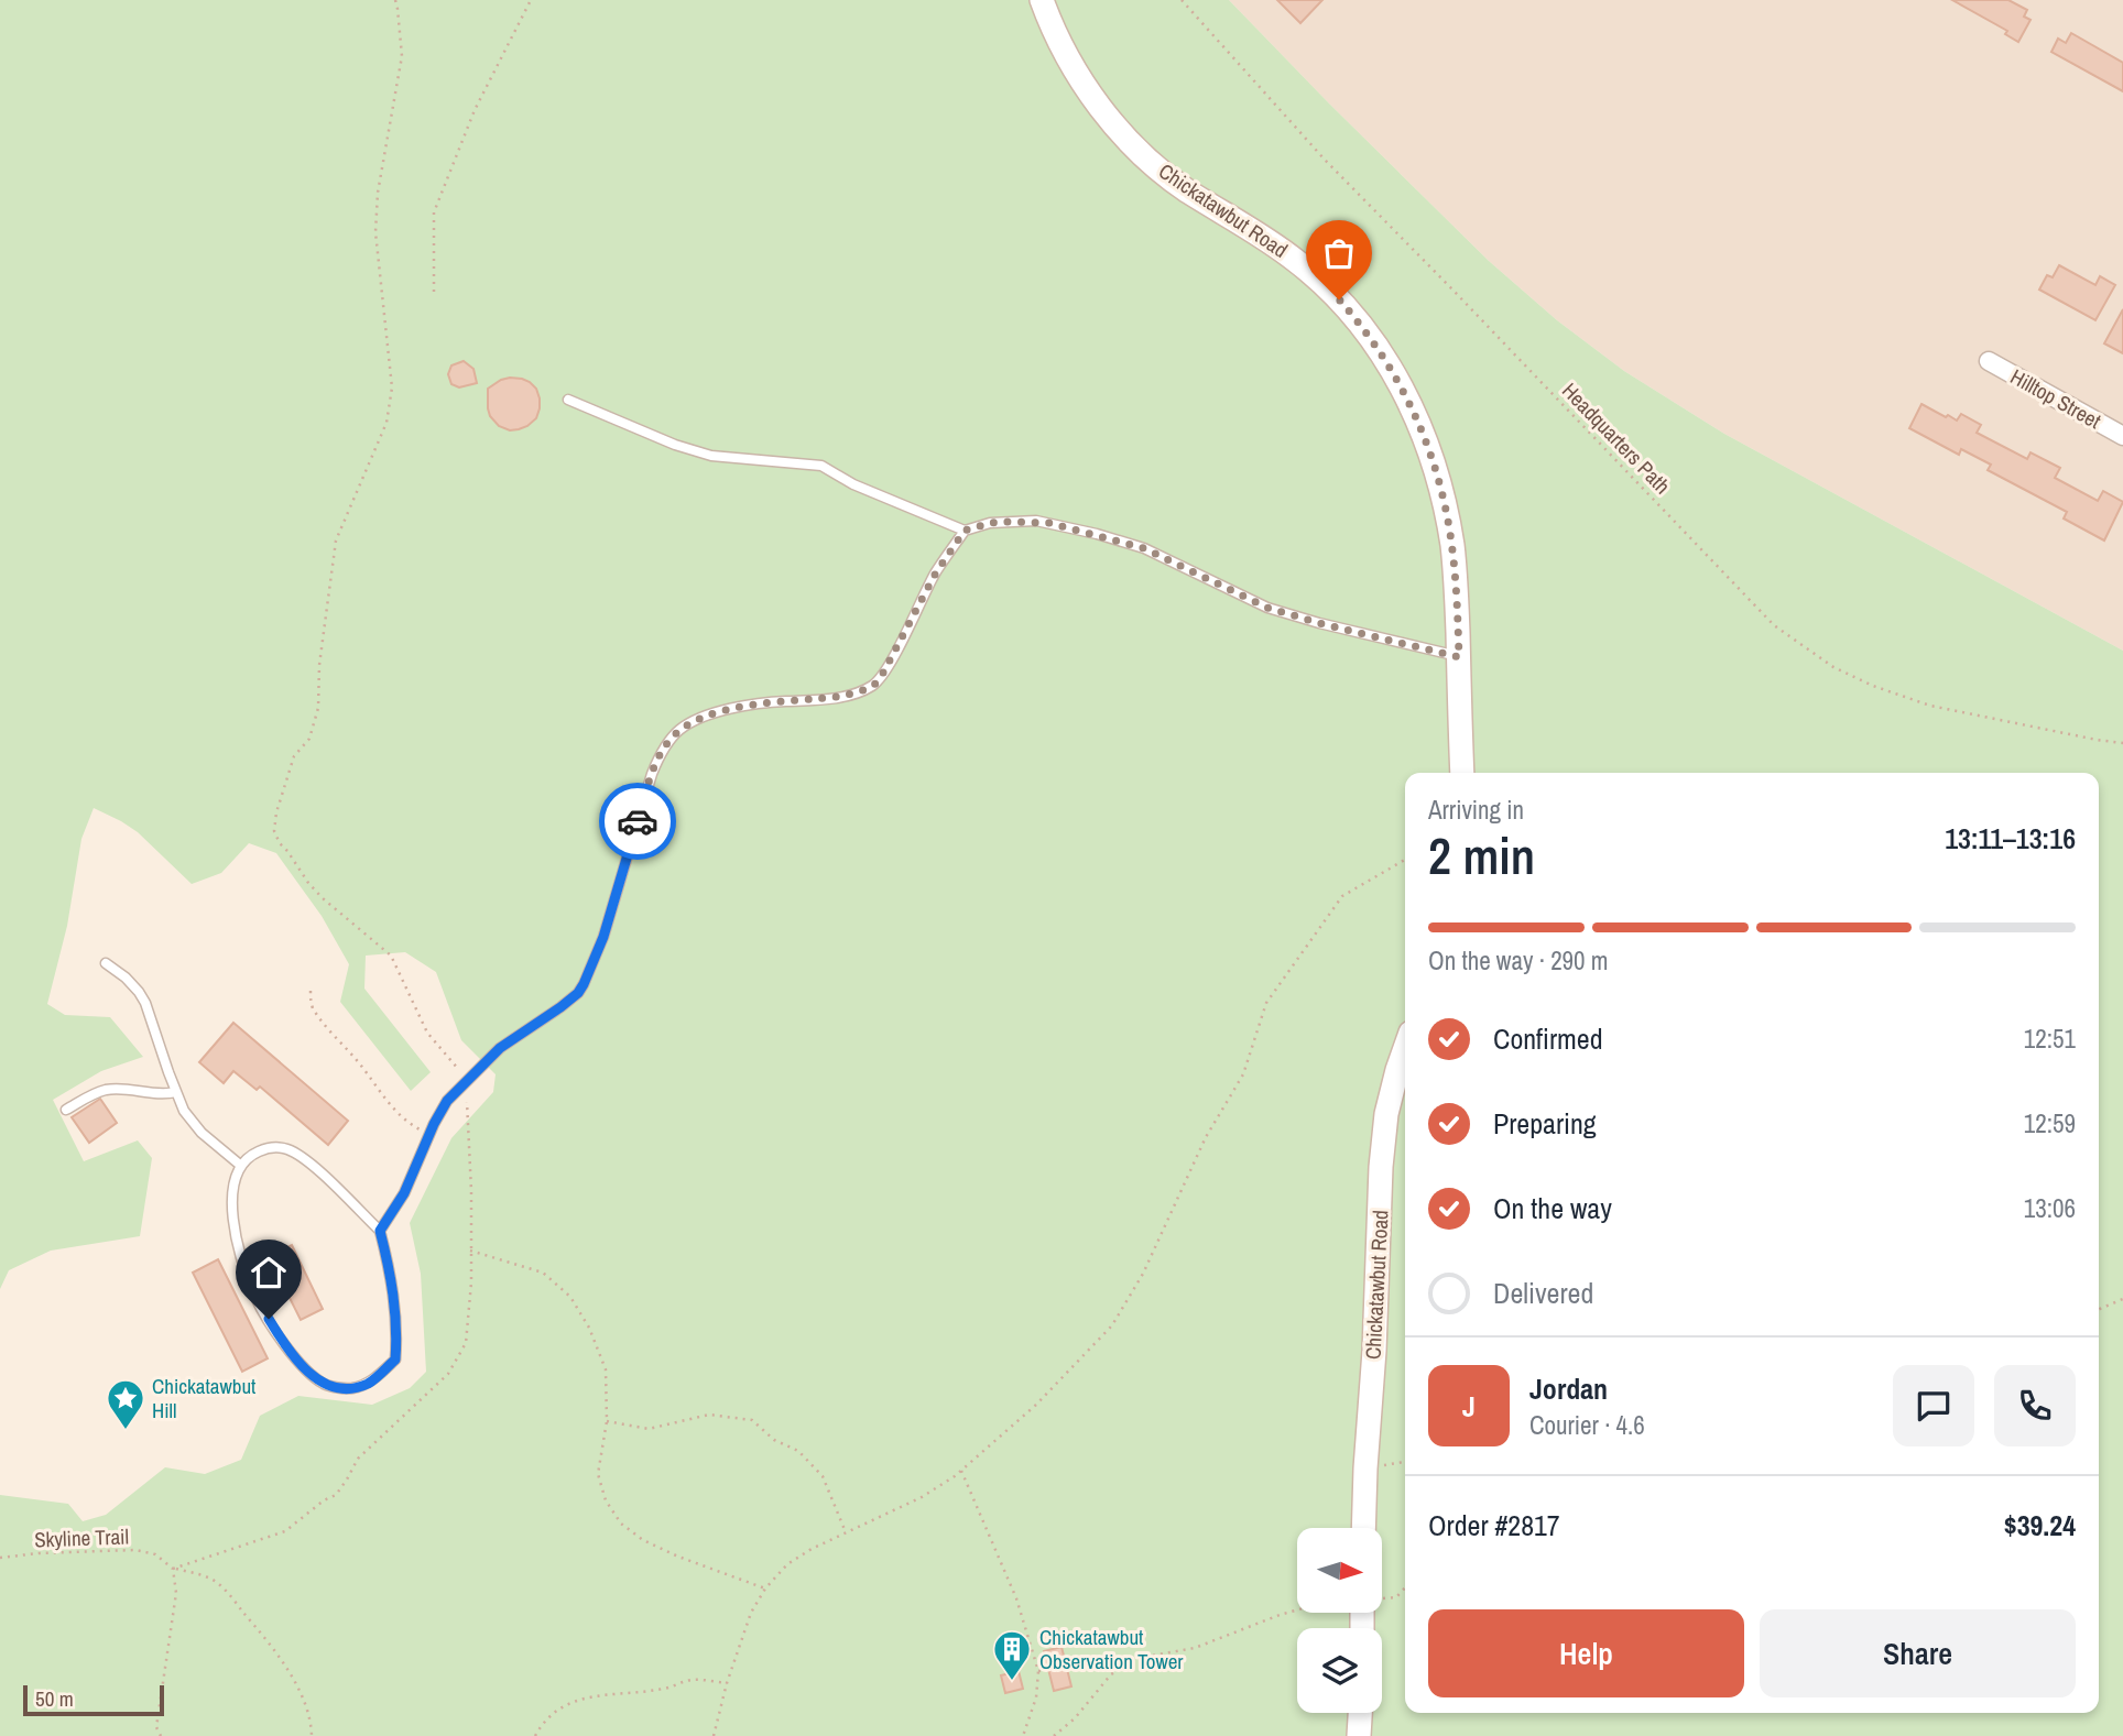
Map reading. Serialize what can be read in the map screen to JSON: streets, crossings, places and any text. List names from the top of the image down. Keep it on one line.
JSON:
{"streets":{"main road":["Chickatawbut Road"],"street":["Hilltop Street"],"path":["Headquarters Path","Skyline Trail"]},"places":{"place":["Chickatawbut Hill"],"building":["Chickatawbut Observation Tower"]},"scale_bar":"50 m","north":"right","page":{"heading":["2 min","Arriving in","13:11–13:16"],"panel":["Jordan","Courier · 4.6","Order #2817","$39.24"],"bar":"On the way · 290 m","list":[["Confirmed","12:51"],["Preparing","12:59"],["On the way","13:06"],"Delivered"],"round":"J","buttons":["Help","Share"],"scale":"50 m"}}
